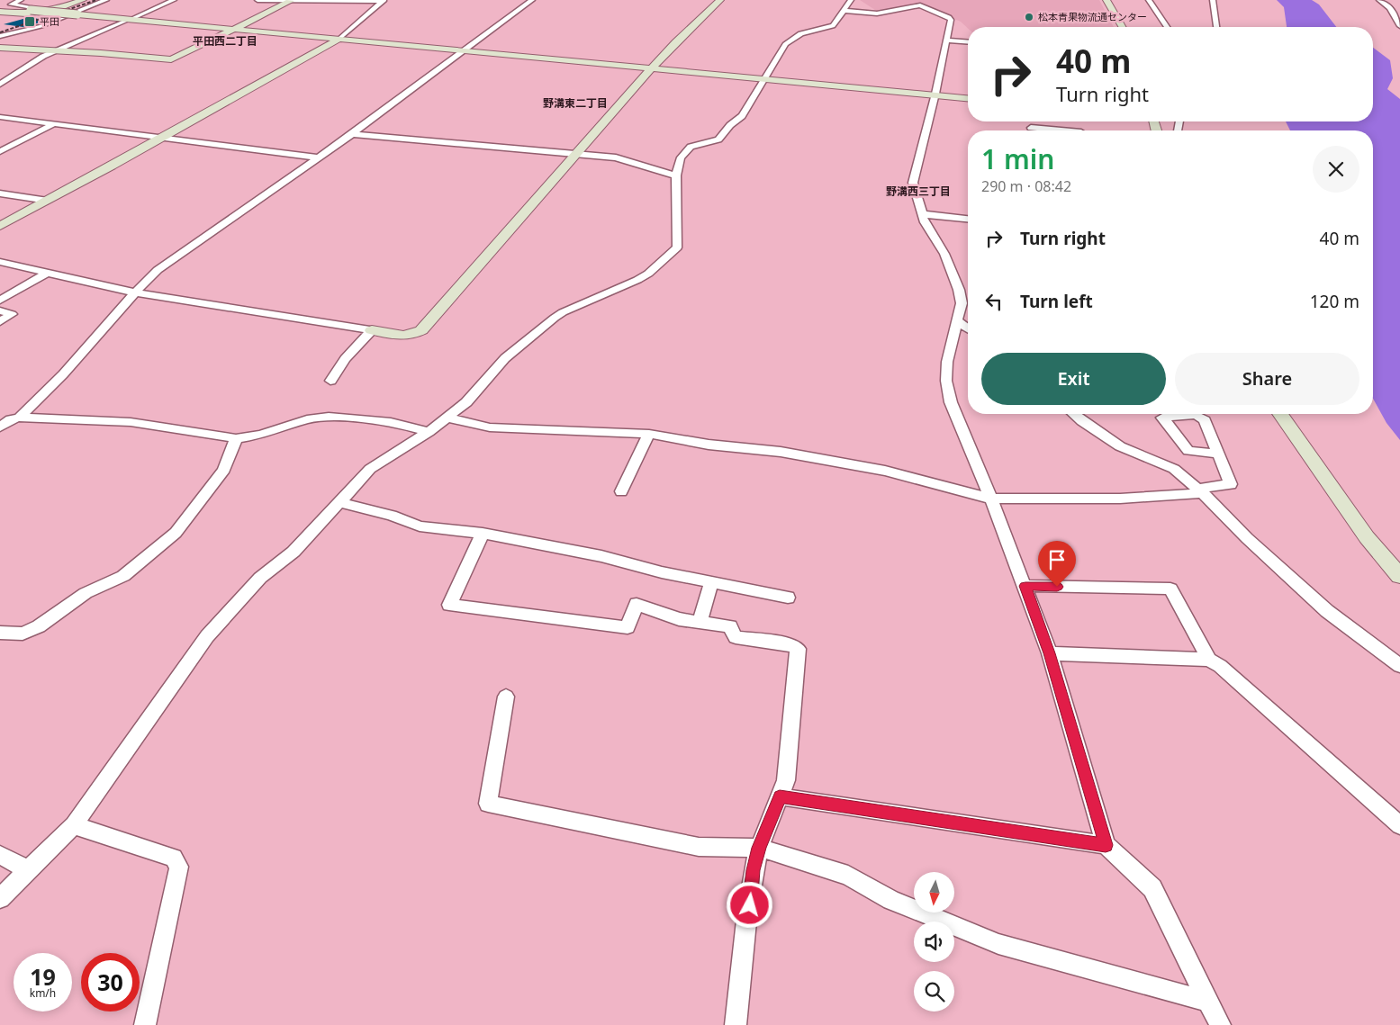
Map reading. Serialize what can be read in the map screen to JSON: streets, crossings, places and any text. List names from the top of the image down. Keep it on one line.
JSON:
{"districts":["平田西二丁目","野溝東二丁目","野溝西三丁目"],"places":{"other":["松本青果物流通センター"],"transit":["平田"]},"north":"bottom","page":{"turn":["40 m","Turn right"],"heading":["1 min","290 m · 08:42"],"list":[{"name":"Turn right","value":"40 m"},{"name":"Turn left","value":"120 m"}],"buttons":["Exit","Share"],"speed":"19 km/h","limit":"30"}}
